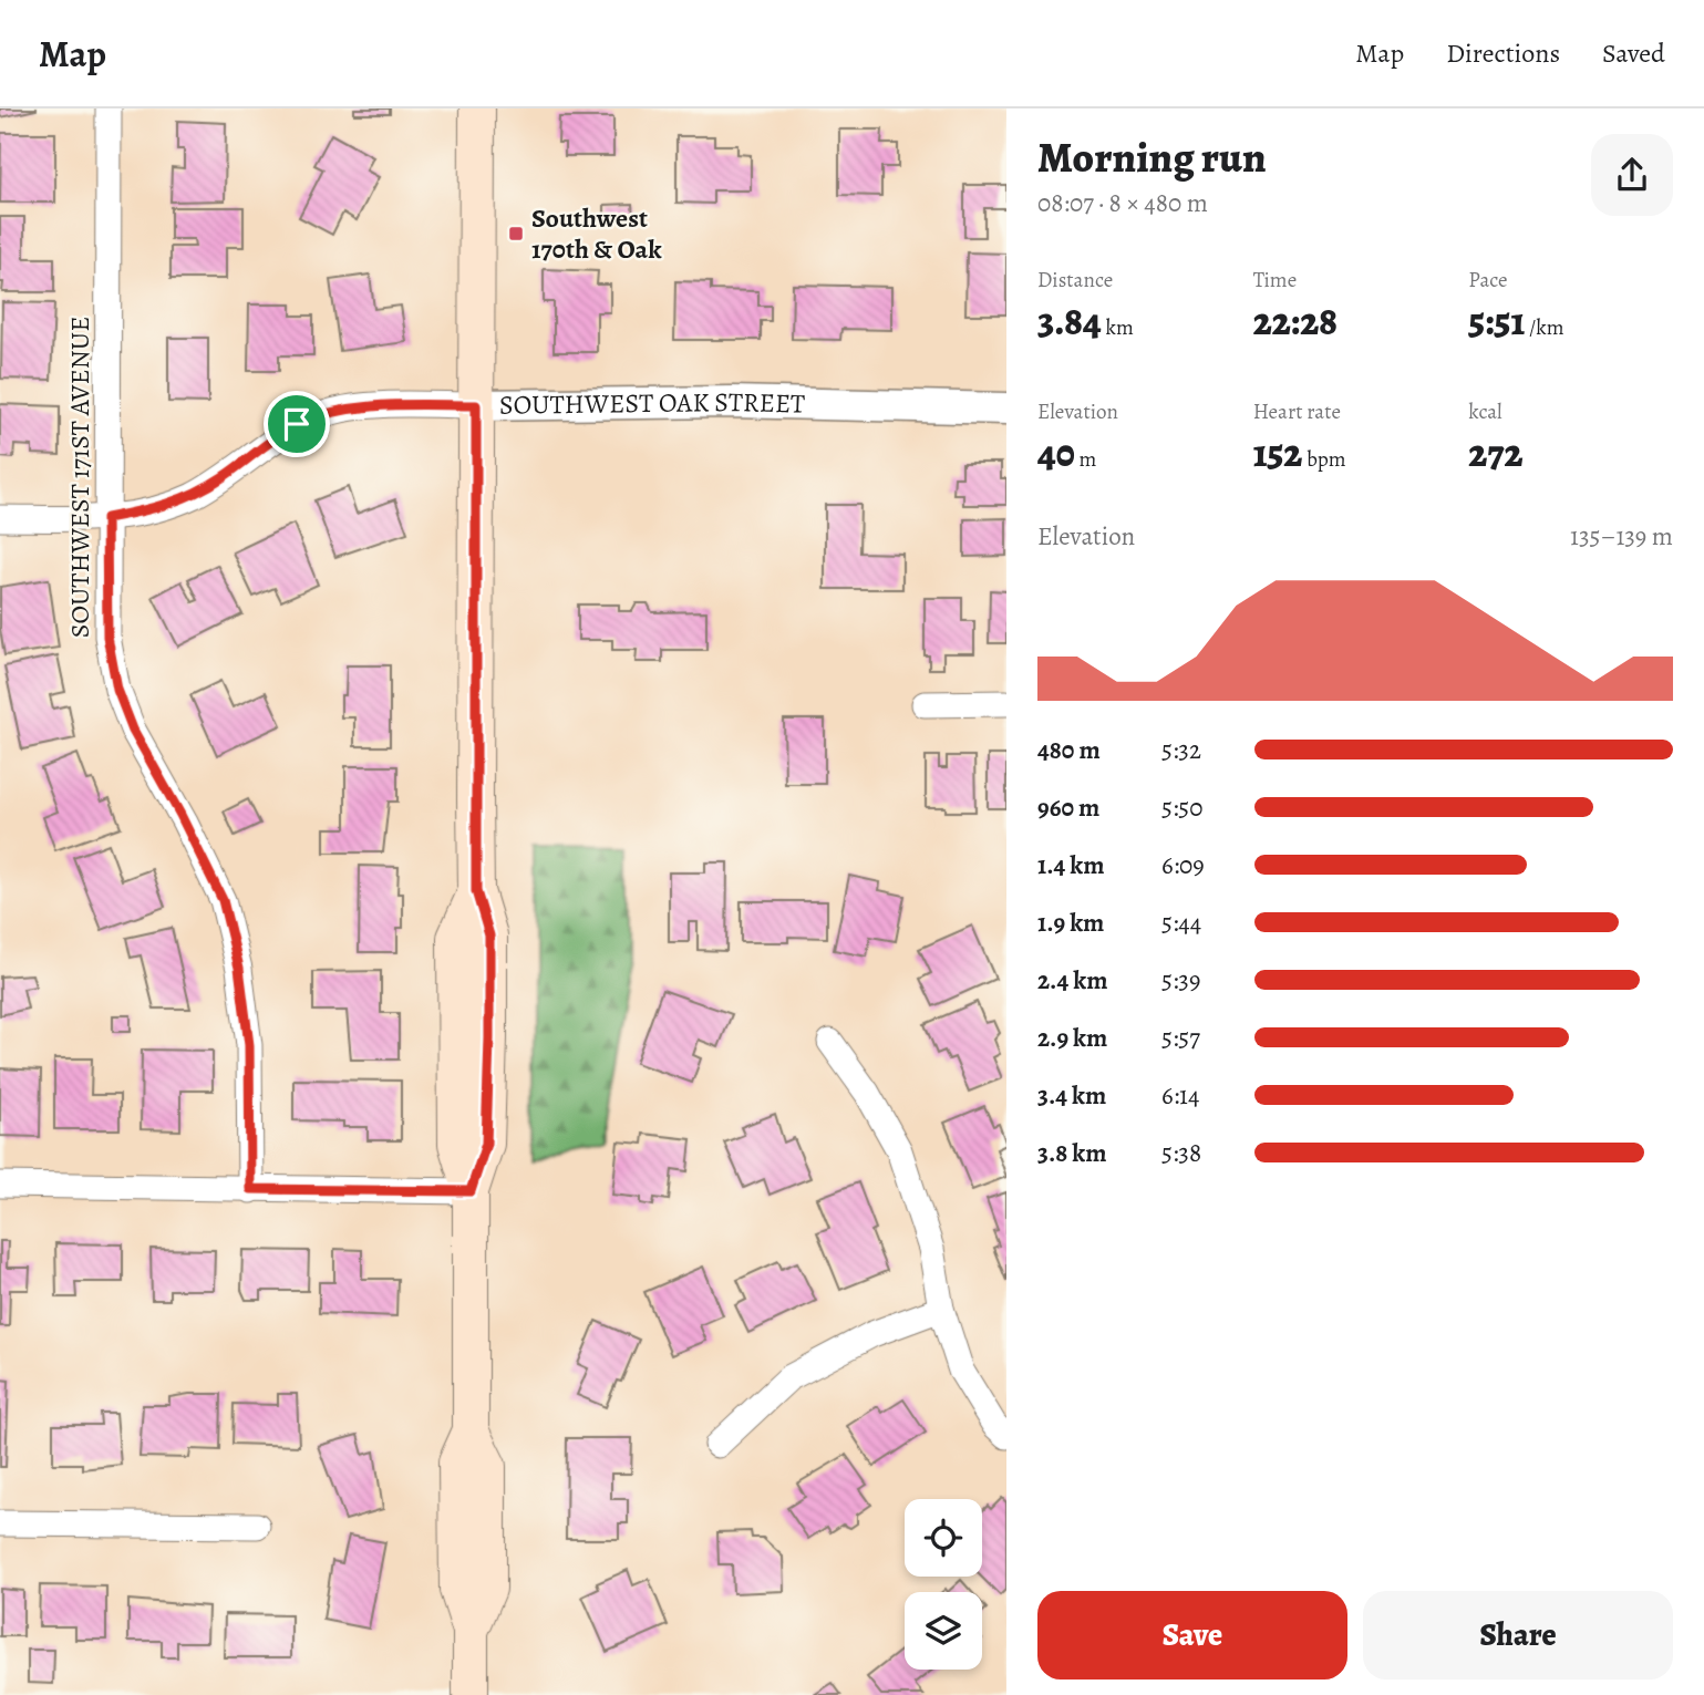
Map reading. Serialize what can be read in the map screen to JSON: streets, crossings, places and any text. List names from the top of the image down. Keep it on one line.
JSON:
{"streets":{"street":["SOUTHWEST OAK STREET","SOUTHWEST 171ST AVENUE"]},"crossings":[["SOUTHWEST OAK STREET","SOUTHWEST 171ST AVENUE"]],"places":{"transit":["Southwest 170th & Oak"]},"page":{"header":"Map","nav":["Map","Directions","Saved"],"heading":["Morning run","08:07 · 8 × 480 m"],"stats":[["Distance","3.84 km"],["Time","22:28"],["Pace","5:51 /km"],["Elevation","40 m"],["Heart rate","152 bpm"],["kcal","272"]],"chart":["Elevation","135–139 m"],"list":[{"name":"480 m","note":"5:32"},{"name":"960 m","note":"5:50"},{"name":"1.4 km","note":"6:09"},{"name":"1.9 km","note":"5:44"},{"name":"2.4 km","note":"5:39"},{"name":"2.9 km","note":"5:57"},{"name":"3.4 km","note":"6:14"},{"name":"3.8 km","note":"5:38"}],"buttons":["Save","Share"]}}
